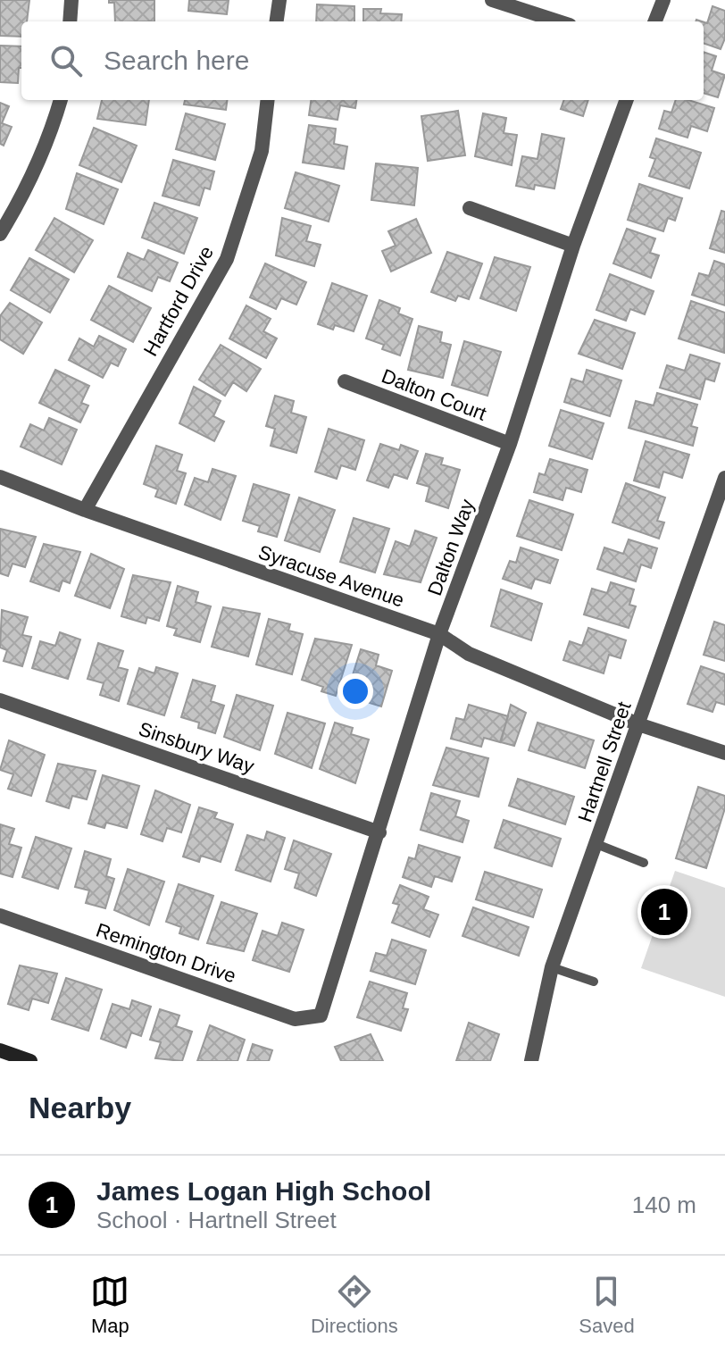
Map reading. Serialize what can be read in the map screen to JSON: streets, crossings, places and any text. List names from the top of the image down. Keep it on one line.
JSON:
{"streets":{"street":["Hartford Drive","Dalton Court","Dalton Way","Syracuse Avenue","Sinsbury Way","Hartnell Street","Remington Drive"]},"crossings":[["Hartford Drive","Syracuse Avenue"],["Dalton Court","Dalton Way"],["Dalton Way","Syracuse Avenue"],["Dalton Way","Sinsbury Way"],["Dalton Way","Remington Drive"],["Syracuse Avenue","Hartnell Street"]],"page":{"search":"Search here","pins":"1","heading":"Nearby","list":[{"mark":"1","name":"James Logan High School","note":"School · Hartnell Street","value":"140 m"}],"nav":["Map","Directions","Saved"]}}
